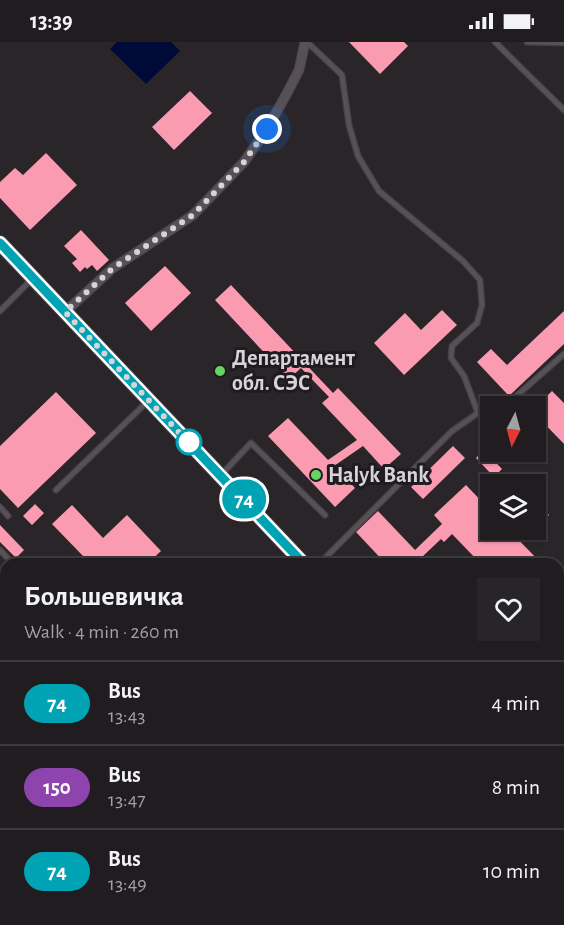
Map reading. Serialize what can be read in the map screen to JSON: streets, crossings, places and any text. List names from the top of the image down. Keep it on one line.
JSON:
{"places":["Департамент обл. СЭС","Halyk Bank"],"lines":["bus line 74"],"north":"bottom","page":{"status":"13:39","on_map":"74","heading":["Большевичка","Walk · 4 min · 260 m"],"list":[{"mark":"74","name":"Bus","note":"13:43","value":"4 min"},{"mark":"150","name":"Bus","note":"13:47","value":"8 min"},{"mark":"74","name":"Bus","note":"13:49","value":"10 min"}]}}
